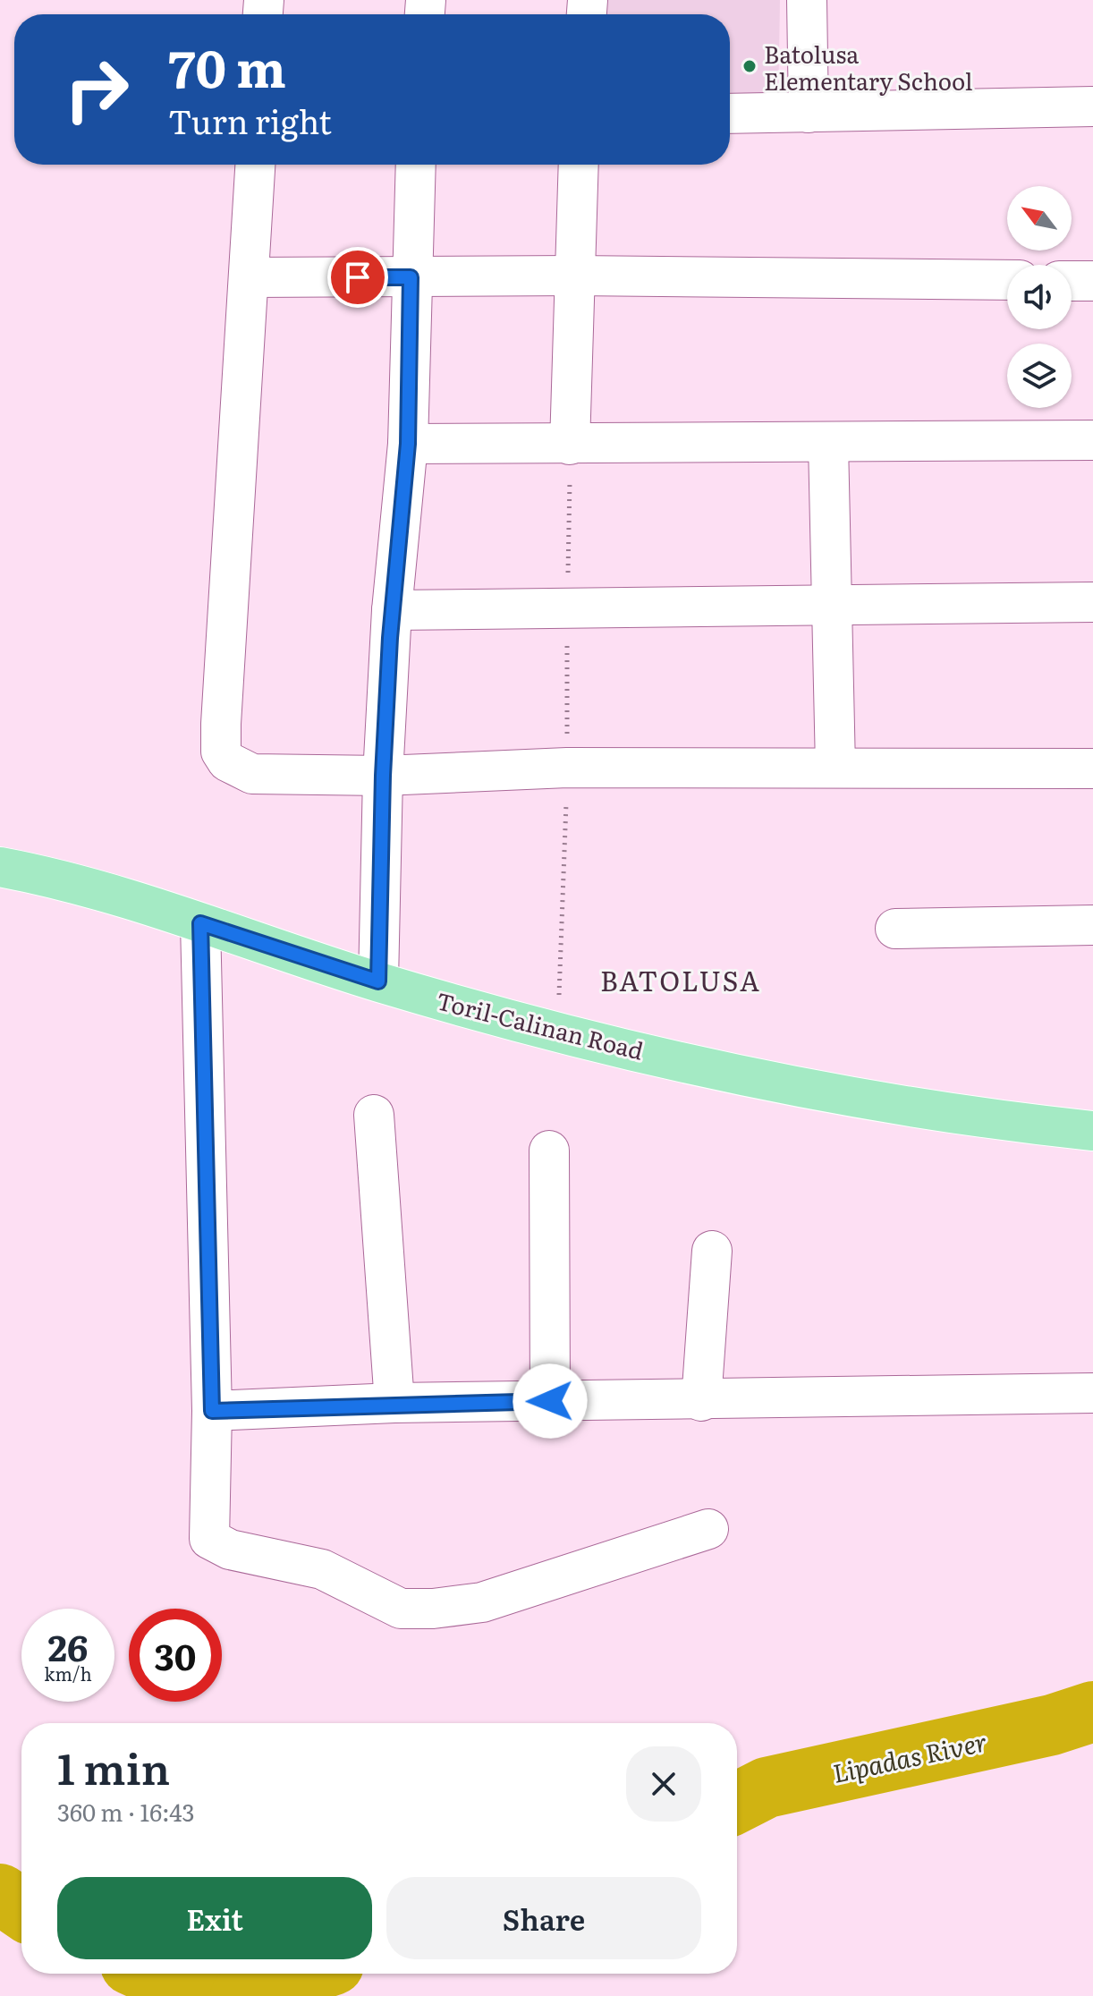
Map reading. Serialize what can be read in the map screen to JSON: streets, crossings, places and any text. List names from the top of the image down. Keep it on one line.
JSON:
{"streets":{"main road":["Toril-Calinan Road"]},"districts":["BATOLUSA"],"water":["Lipadas River"],"places":["Batolusa Elementary School"],"north":"top left","page":{"turn":["70 m","Turn right"],"speed":"26 km/h","limit":"30","heading":["1 min","360 m · 16:43"],"buttons":["Exit","Share"]}}
